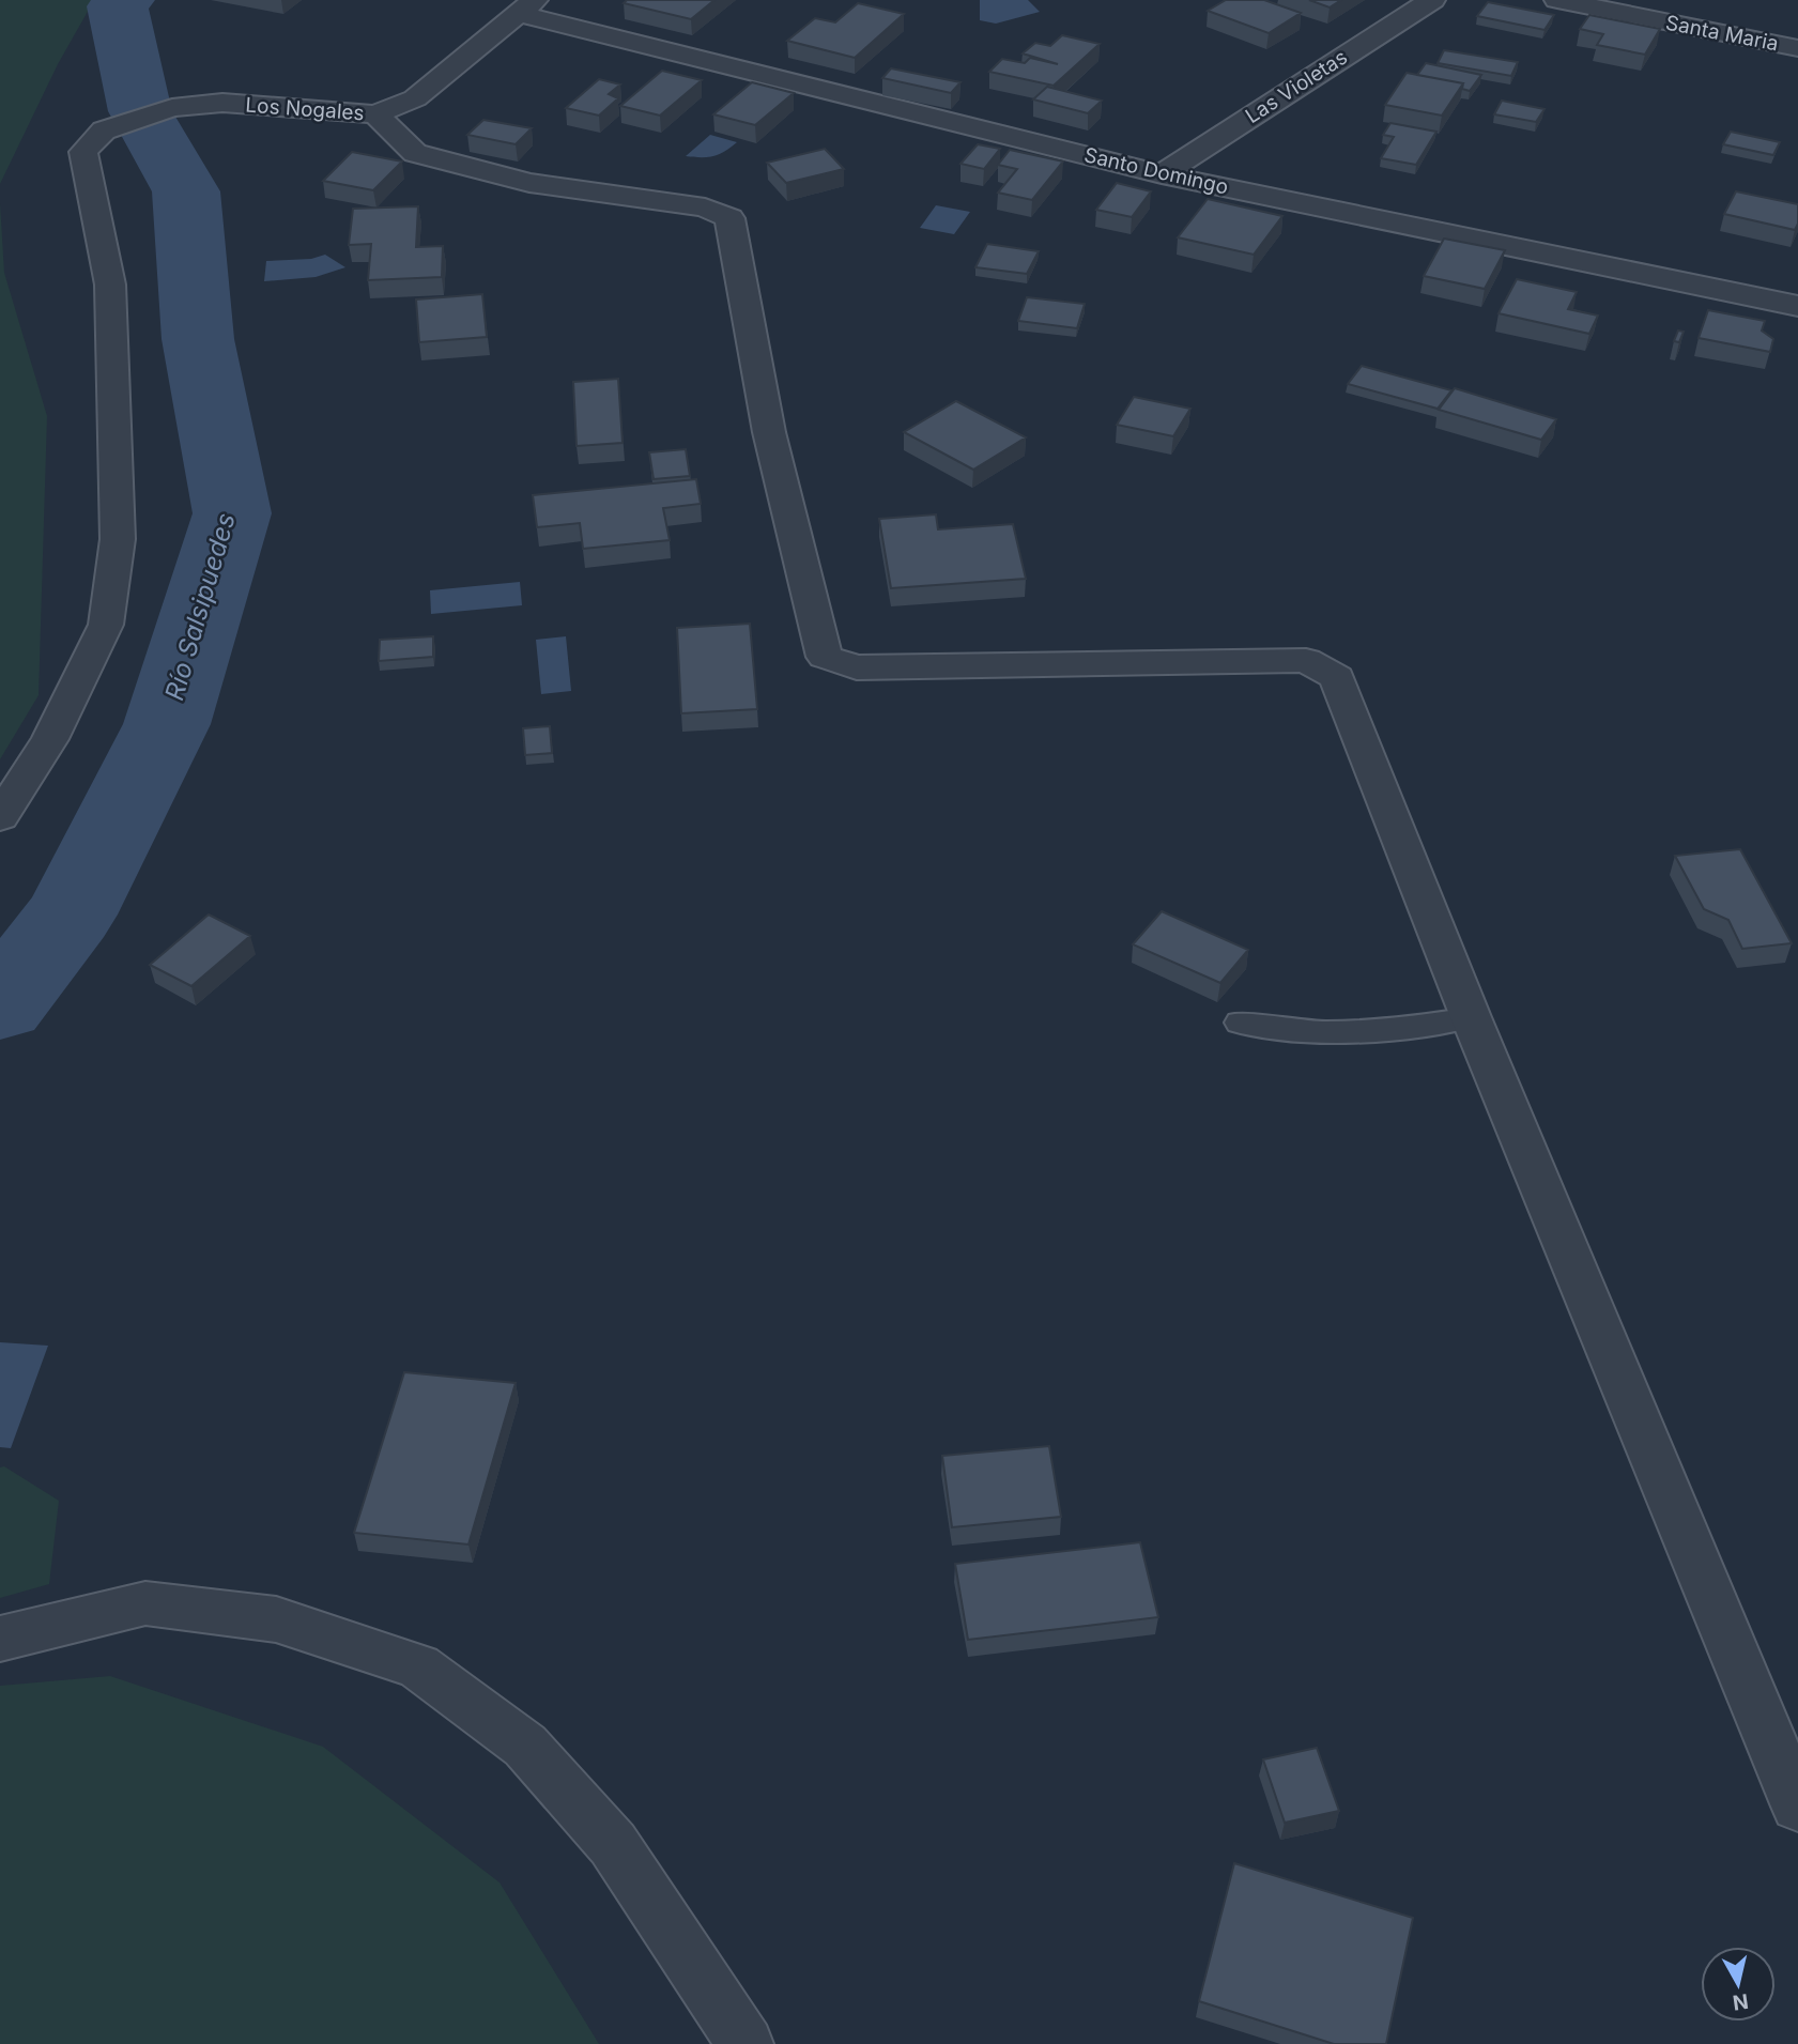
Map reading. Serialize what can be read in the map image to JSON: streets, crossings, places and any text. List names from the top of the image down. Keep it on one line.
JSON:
{"streets":{"street":["Santa Maria","Las Violetas","Los Nogales","Santo Domingo"]},"crossings":[["Las Violetas","Santo Domingo"],["Los Nogales","Santo Domingo"]],"water":["Río Salsipuedes"],"north":"bottom"}
